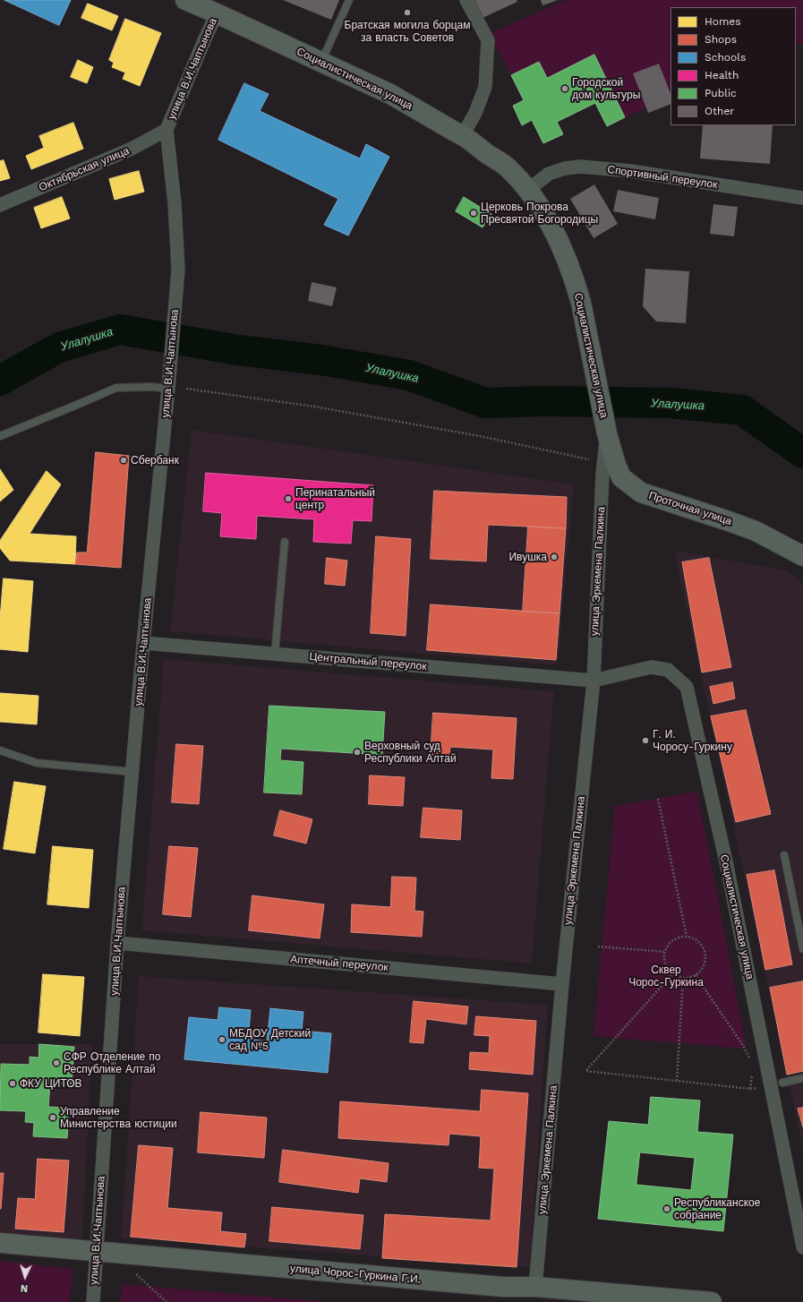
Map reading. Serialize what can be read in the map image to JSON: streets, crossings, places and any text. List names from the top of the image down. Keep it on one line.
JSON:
{"streets":{"main road":["Социалистическая улица","Проточная улица","улица Чорос-Гуркина Г.И."],"street":["улица В.И.Чаптынова","Октябрьская улица","Спортивный переулок","улица Эркемена Палкина","Центральный переулок","Аптечный переулок"]},"crossings":[["улица В.И.Чаптынова","Социалистическая улица"],["улица В.И.Чаптынова","Октябрьская улица"],["улица В.И.Чаптынова","Центральный переулок"],["улица В.И.Чаптынова","Аптечный переулок"],["улица В.И.Чаптынова","улица Чорос-Гуркина Г.И."],["Социалистическая улица","Спортивный переулок"],["Социалистическая улица","Проточная улица"],["Социалистическая улица","улица Эркемена Палкина"],["Социалистическая улица","Центральный переулок"],["Проточная улица","улица Эркемена Палкина"],["улица Эркемена Палкина","Центральный переулок"],["улица Эркемена Палкина","Аптечный переулок"],["улица Эркемена Палкина","улица Чорос-Гуркина Г.И."]],"water":["Улалушка"],"parks":["Сквер Чорос-Гуркина"],"places":["Братская могила борцам за власть Советов","Городской дом культуры","Церковь Покрова Пресвятой Богородицы","Сбербанк","Перинатальный центр","Ивушка","Г. И. Чоросу-Гуркину","Верховный суд Республики Алтай","МБДОУ Детский сад №5","СФР Отделение по Республике Алтай","ФКУ ЦИТОВ","Управление Министерства юстиции","Республиканское собрание"],"legend":["Homes","Shops","Schools","Health","Public","Other"],"north":"bottom"}
